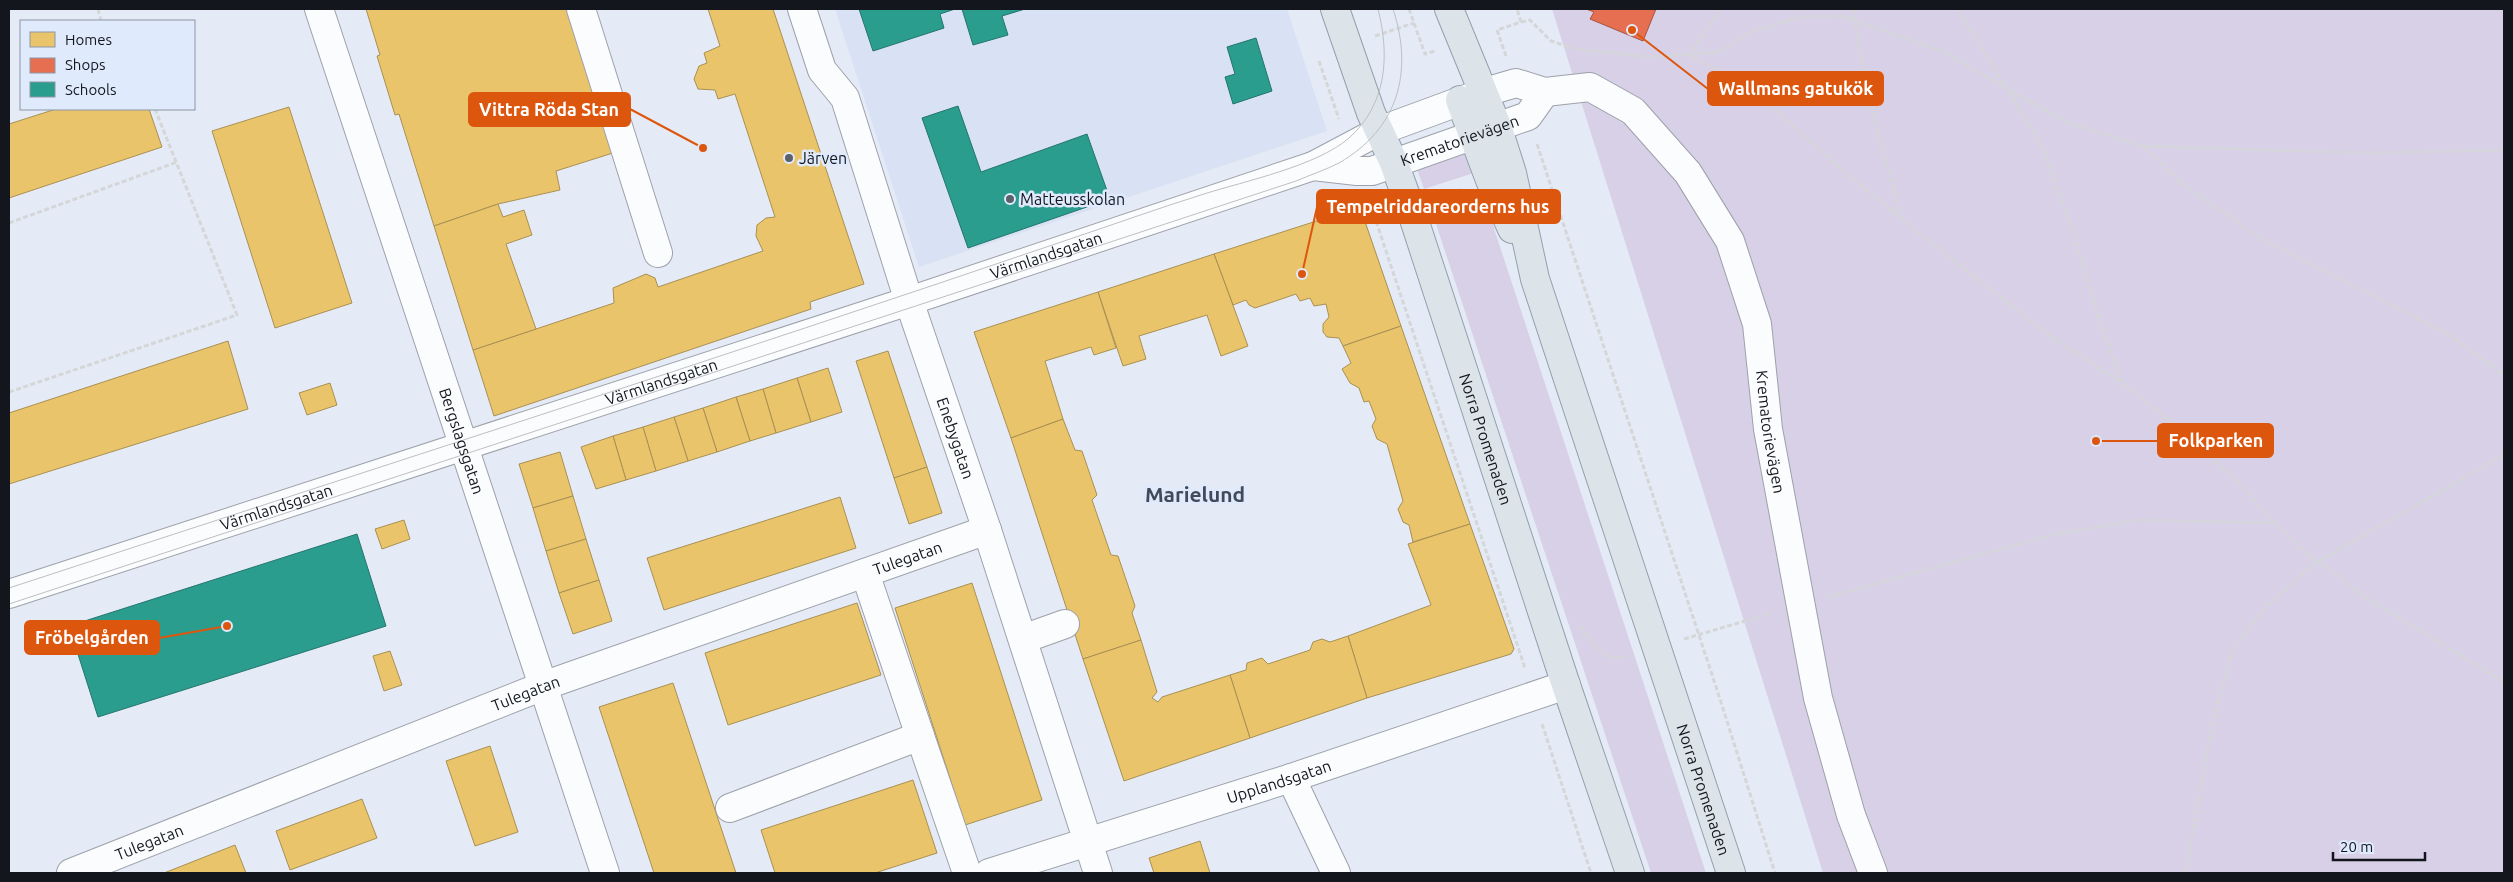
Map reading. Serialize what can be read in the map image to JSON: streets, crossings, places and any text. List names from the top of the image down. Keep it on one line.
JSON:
{"streets":{"main road":["Norra Promenaden"],"street":["Krematorievägen","Värmlandsgatan","Enebygatan","Bergslagsgatan","Tulegatan","Upplandsgatan"]},"crossings":[["Krematorievägen","Värmlandsgatan"],["Krematorievägen","Norra Promenaden"],["Värmlandsgatan","Enebygatan"],["Värmlandsgatan","Norra Promenaden"],["Värmlandsgatan","Bergslagsgatan"],["Enebygatan","Tulegatan"],["Enebygatan","Upplandsgatan"],["Norra Promenaden","Upplandsgatan"],["Bergslagsgatan","Tulegatan"]],"districts":["Marielund"],"places":["Wallmans gatukök","Vittra Röda Stan","Järven","Matteusskolan","Tempelriddareorderns hus","Folkparken","Fröbelgården"],"legend":["Homes","Shops","Schools"],"scale_bar":"20 m"}
